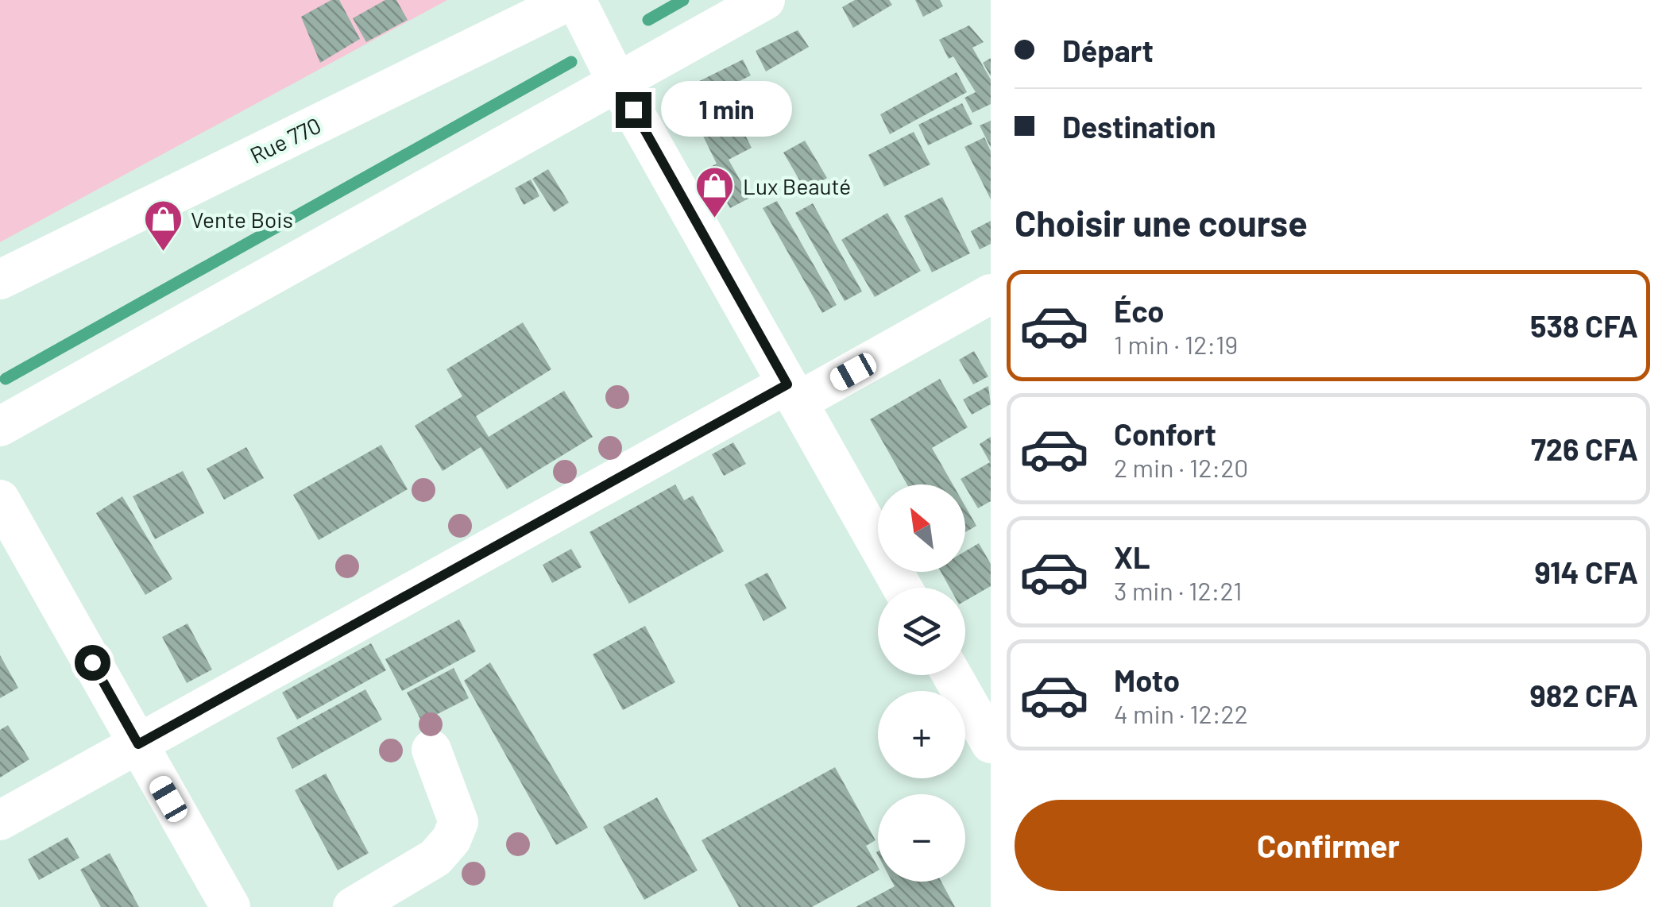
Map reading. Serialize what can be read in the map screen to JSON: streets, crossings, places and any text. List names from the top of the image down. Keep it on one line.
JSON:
{"streets":{"street":["Rue 770"]},"places":{"shop":["Lux Beauté","Vente Bois"]},"north":"top left","page":{"banner":["Départ","Destination"],"bubble":"1 min","heading":"Choisir une course","list":[{"name":"Éco","note":"1 min · 12:19","value":"538 CFA"},{"name":"Confort","note":"2 min · 12:20","value":"726 CFA"},{"name":"XL","note":"3 min · 12:21","value":"914 CFA"},{"name":"Moto","note":"4 min · 12:22","value":"982 CFA"}],"map_buttons":["+","−"],"buttons":"Confirmer"}}
